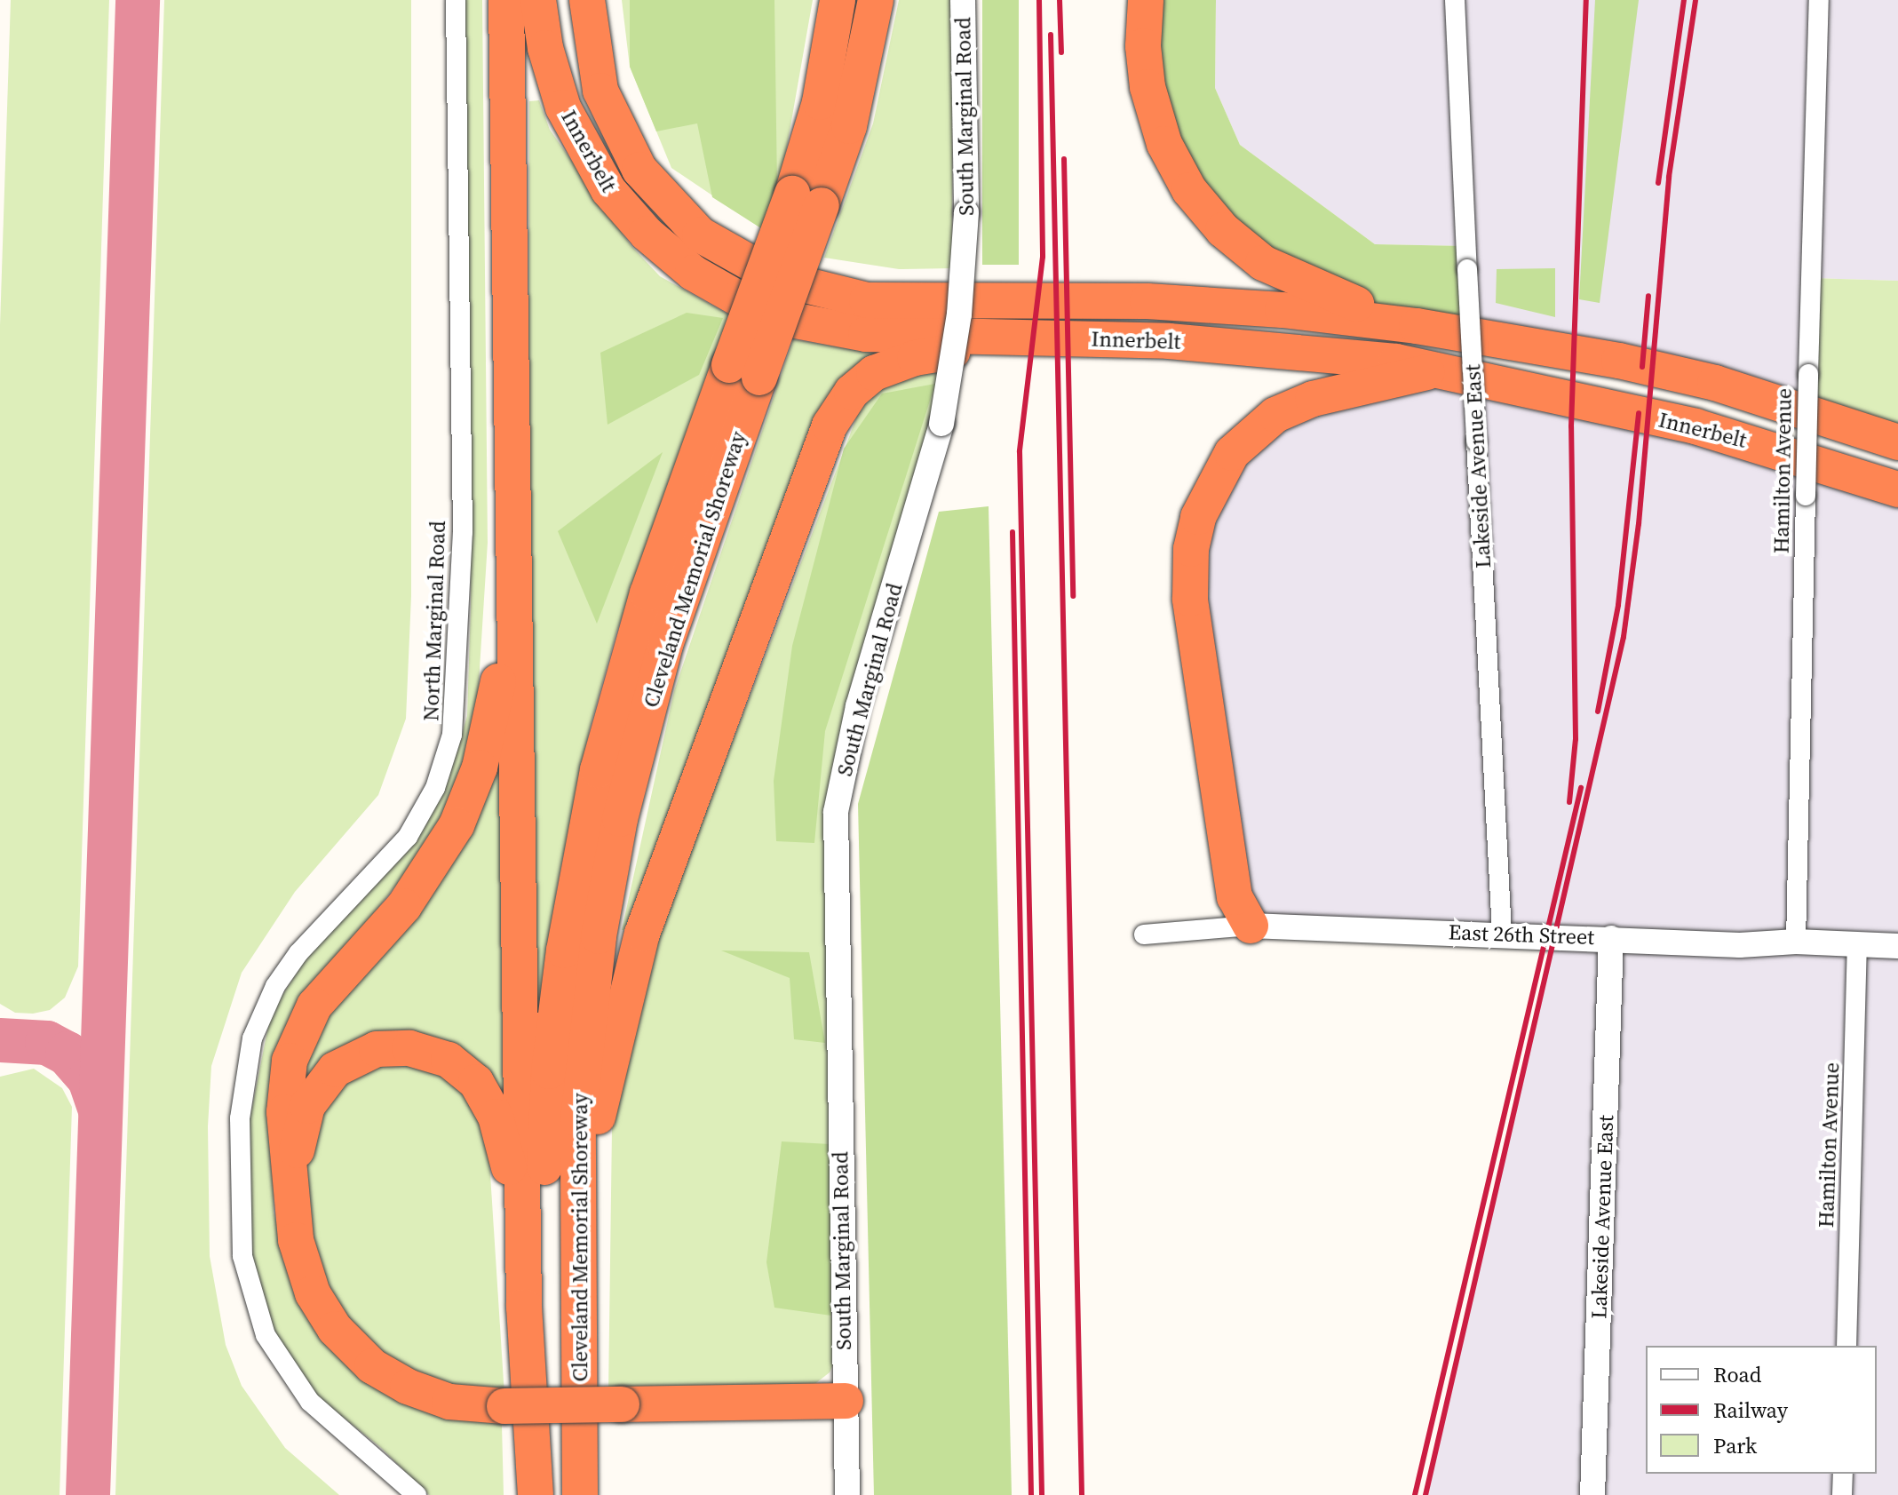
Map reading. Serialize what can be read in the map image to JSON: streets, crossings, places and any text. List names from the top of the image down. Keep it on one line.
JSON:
{"streets":{"highway":["Innerbelt","Cleveland Memorial Shoreway"],"street":["South Marginal Road","Lakeside Avenue East","Hamilton Avenue","North Marginal Road","East 26th Street"]},"crossings":[["Lakeside Avenue East","East 26th Street"],["Hamilton Avenue","East 26th Street"]],"legend":["Road","Railway","Park"]}
